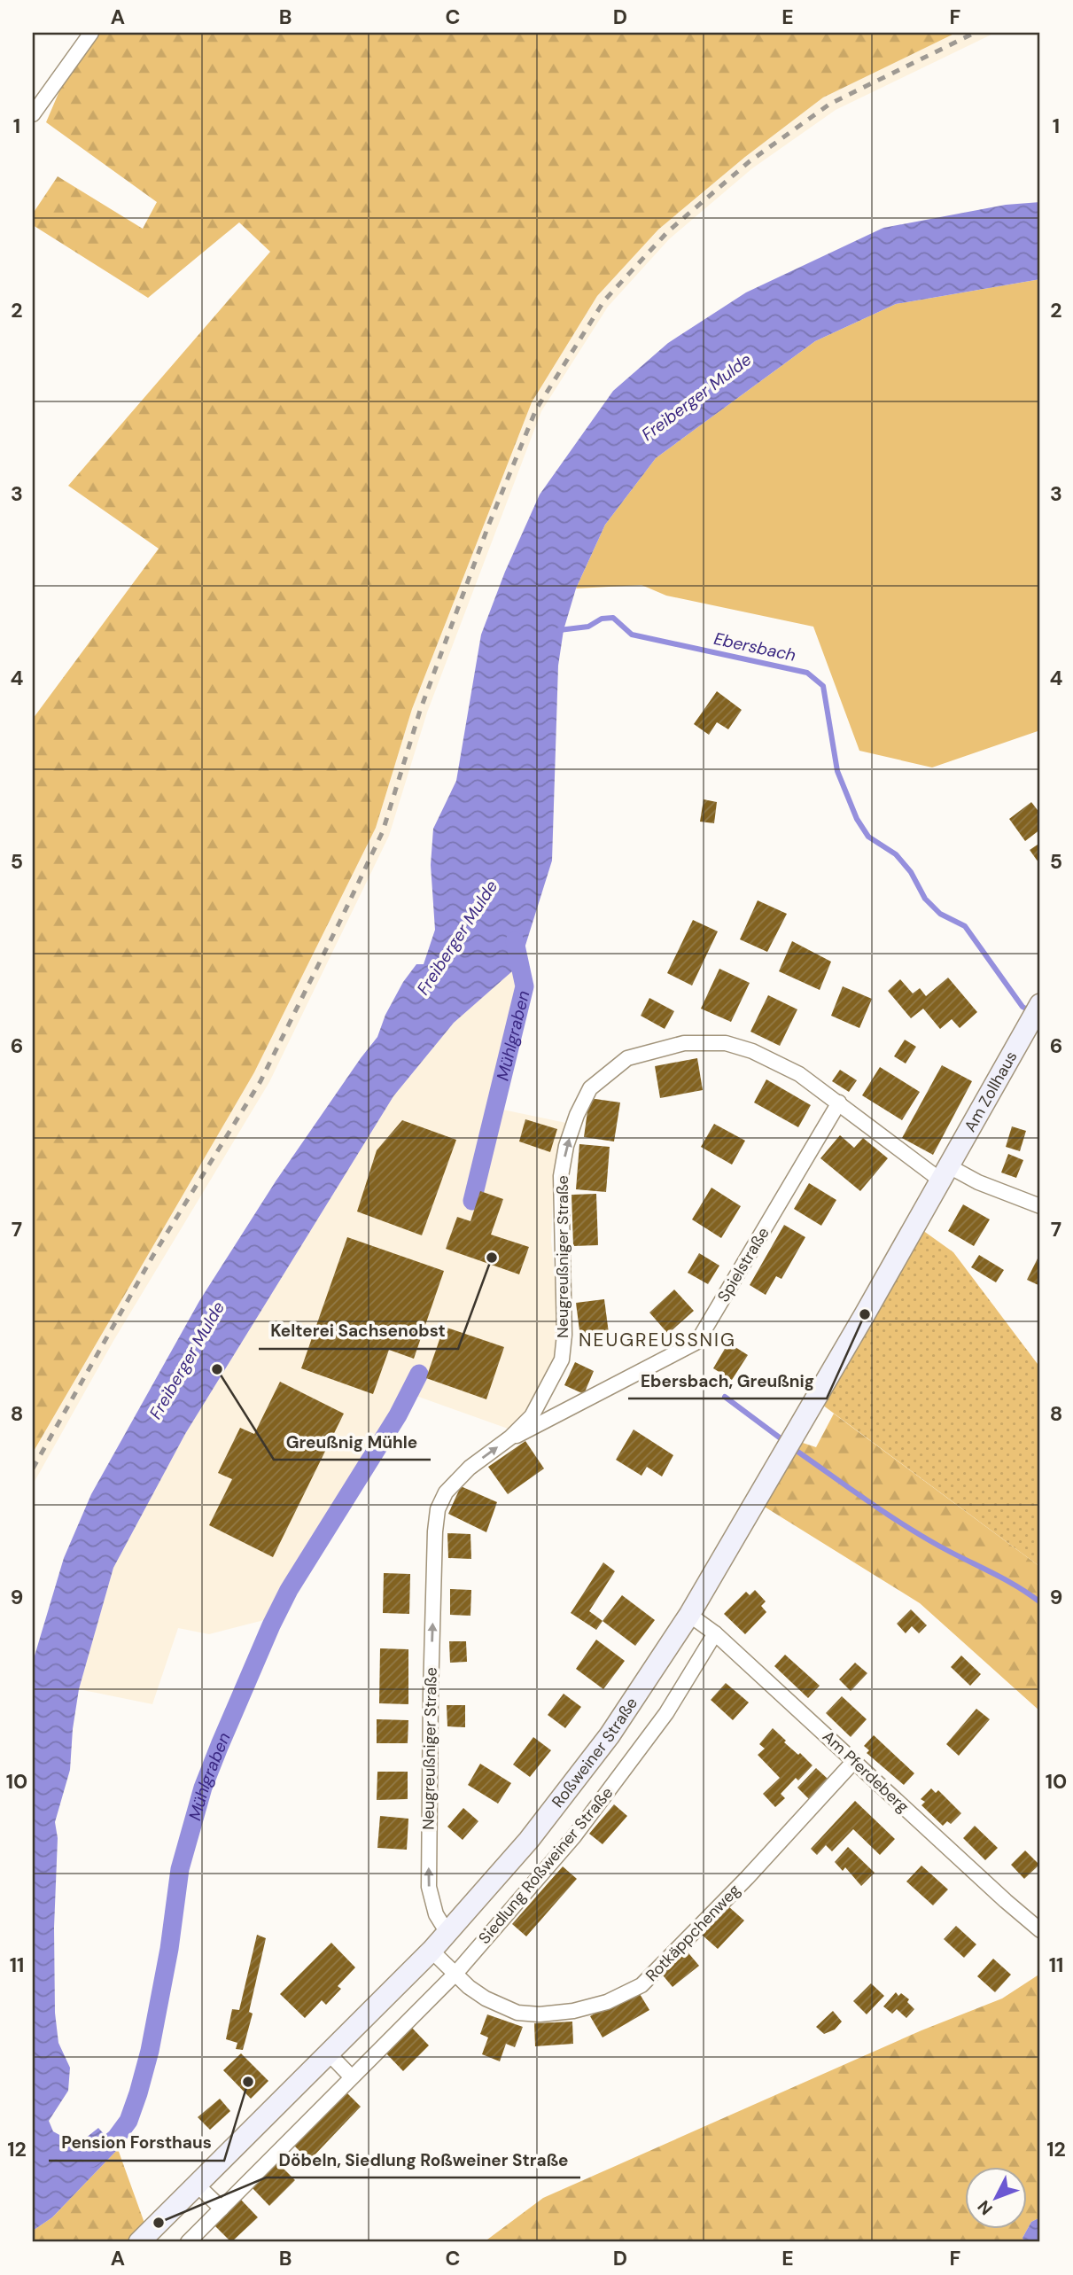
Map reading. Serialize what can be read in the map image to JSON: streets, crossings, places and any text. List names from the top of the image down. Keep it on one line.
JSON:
{"streets":{"main road":["Am Zollhaus","Roßweiner Straße"],"street":["Neugreußniger Straße","Spielstraße","Am Pferdeberg","Siedlung Roßweiner Straße","Rotkäppchenweg"]},"crossings":[["Am Zollhaus","Neugreußniger Straße"],["Am Zollhaus","Roßweiner Straße"],["Neugreußniger Straße","Spielstraße"],["Neugreußniger Straße","Roßweiner Straße"],["Roßweiner Straße","Am Pferdeberg"],["Roßweiner Straße","Rotkäppchenweg"],["Am Pferdeberg","Siedlung Roßweiner Straße"],["Am Pferdeberg","Rotkäppchenweg"],["Siedlung Roßweiner Straße","Rotkäppchenweg"]],"districts":["NEUGREUSSNIG"],"water":["Freiberger Mulde","Ebersbach","Mühlgraben"],"places":["Kelterei Sachsenobst","Ebersbach, Greußnig","Greußnig Mühle","Pension Forsthaus","Döbeln, Siedlung Roßweiner Straße"],"north":"bottom left","grid":{"columns":["A","B","C","D","E","F"],"rows":["1","2","3","4","5","6","7","8","9","10","11","12"]}}
